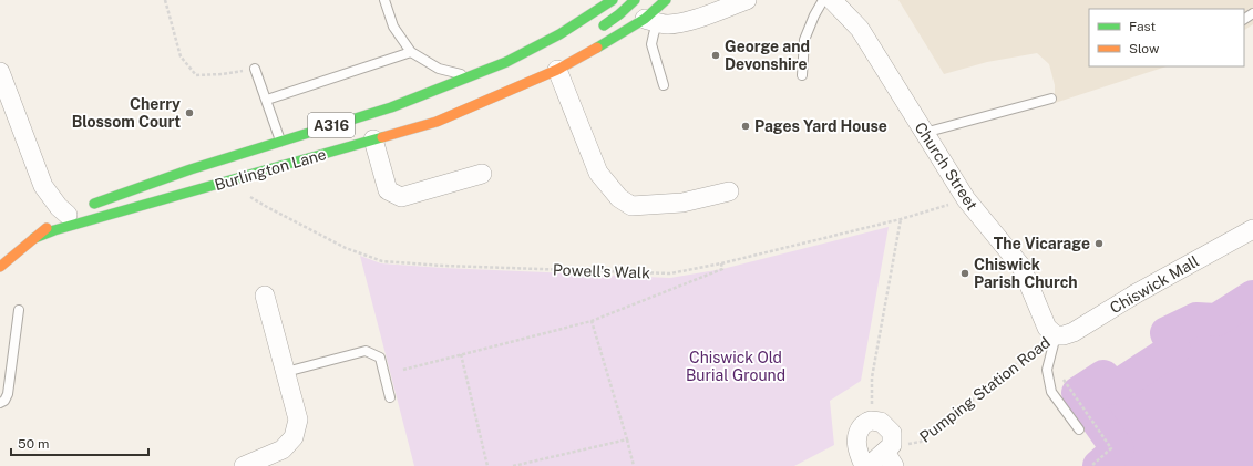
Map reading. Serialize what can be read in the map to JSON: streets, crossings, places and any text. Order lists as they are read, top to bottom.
{
  "streets": {
    "highway": ["A316", "Burlington Lane"],
    "street": ["Church Street", "Chiswick Mall"],
    "path": ["Powell's Walk", "Pumping Station Road"]
  },
  "crossings": [
    ["A316", "Burlington Lane"],
    ["Church Street", "Powell's Walk"],
    ["Church Street", "Chiswick Mall"],
    ["Church Street", "Pumping Station Road"],
    ["Chiswick Mall", "Pumping Station Road"]
  ],
  "parks": ["Chiswick Old Burial Ground"],
  "places": [
    "George and Devonshire",
    "Cherry Blossom Court",
    "Pages Yard House",
    "The Vicarage",
    "Chiswick Parish Church"
  ],
  "legend": ["Fast", "Slow"],
  "scale_bar": "50 m"
}
